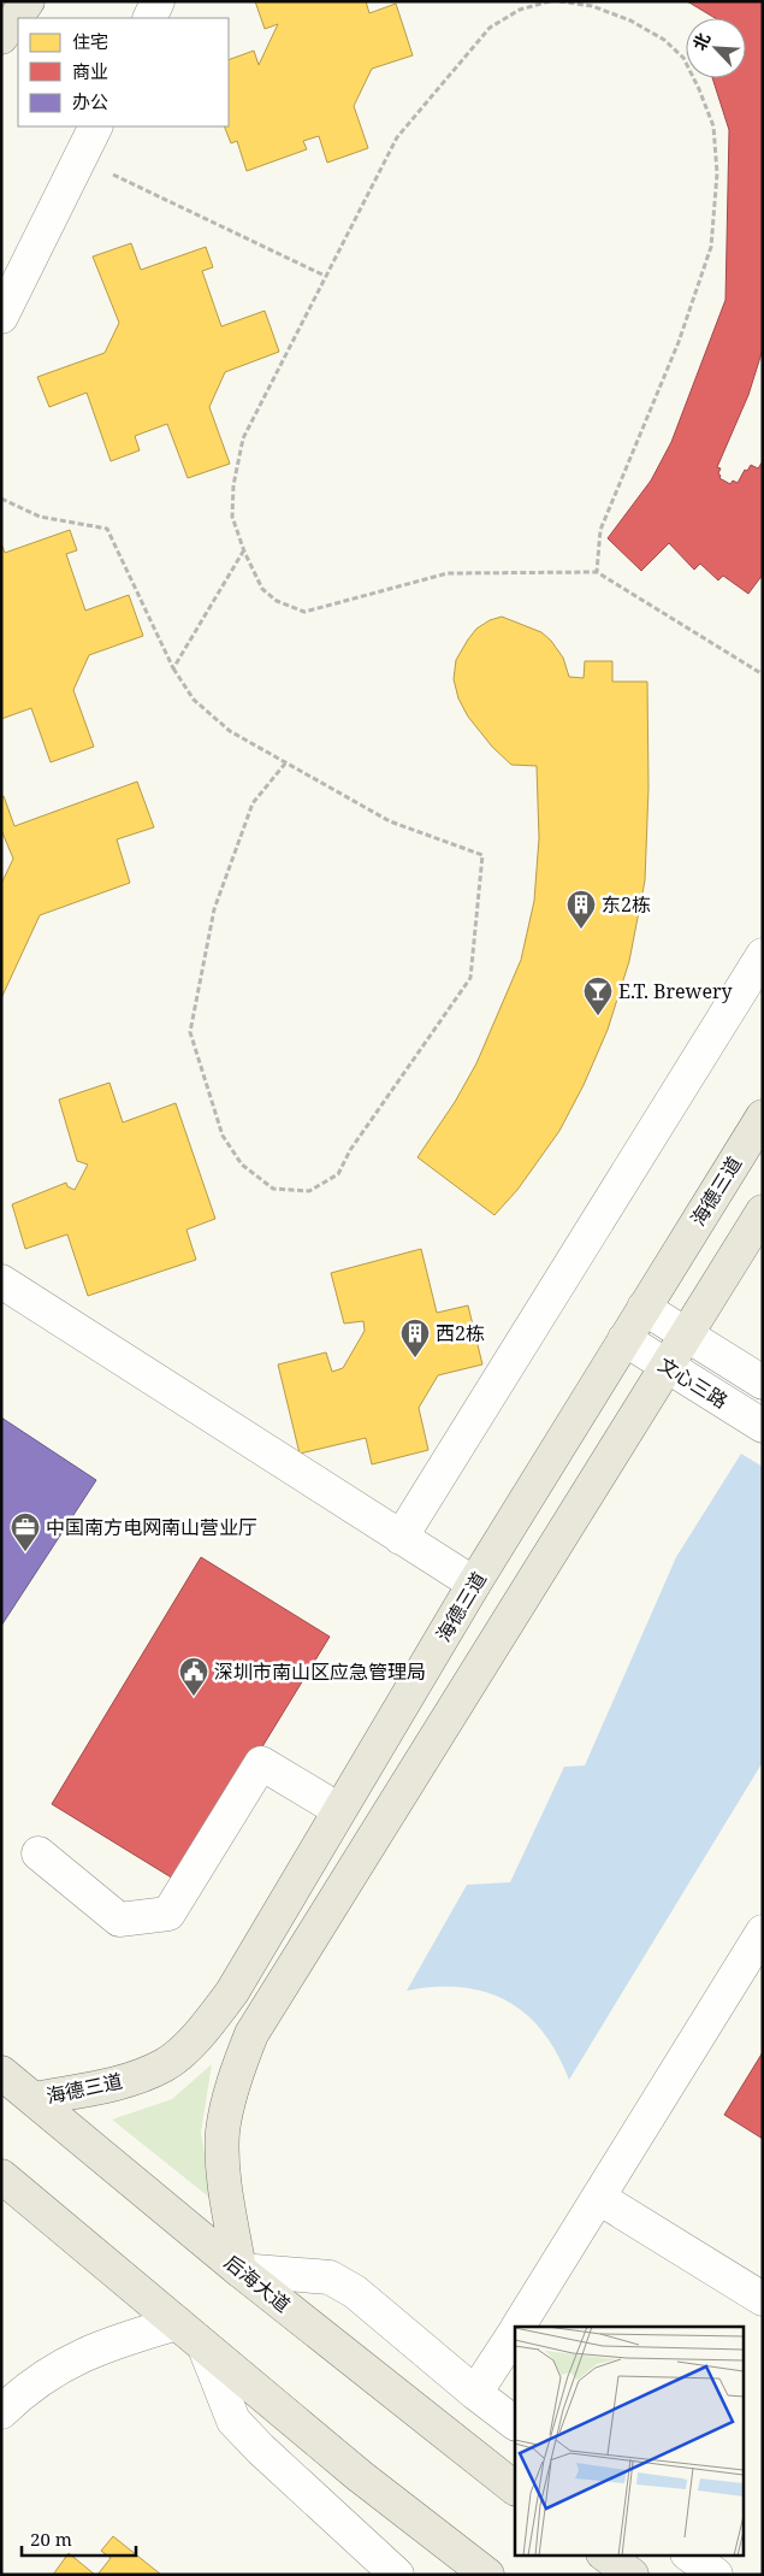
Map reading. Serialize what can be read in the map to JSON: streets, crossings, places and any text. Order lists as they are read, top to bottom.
{
  "streets": {
    "main road": ["海德三道", "后海大道"],
    "street": ["文心三路"]
  },
  "crossings": [
    ["海德三道", "文心三路"],
    ["海德三道", "后海大道"]
  ],
  "places": {
    "building": ["东2栋", "西2栋"],
    "bar": ["E.T. Brewery"],
    "office": ["中国南方电网南山营业厅"],
    "public building": ["深圳市南山区应急管理局"]
  },
  "legend": ["住宅", "商业", "办公"],
  "scale_bar": "20 m",
  "north": "top left"
}
